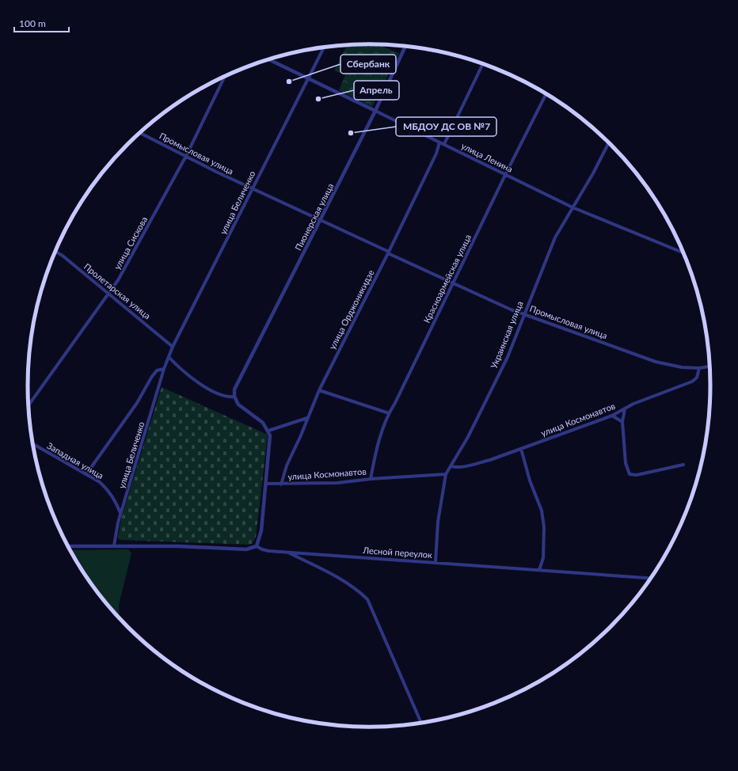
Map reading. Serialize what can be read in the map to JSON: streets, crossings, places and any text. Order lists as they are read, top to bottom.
{
  "streets": {
    "street": [
      "Промысловая улица",
      "улица Ленина",
      "улица Беличенко",
      "Пионерская улица",
      "улица Сискова",
      "Красноармейская улица",
      "Пролетарская улица",
      "улица Орджоникидзе",
      "Украинская улица",
      "улица Космонавтов",
      "Западная улица",
      "Лесной переулок"
    ]
  },
  "crossings": [
    ["Промысловая улица", "улица Беличенко"],
    ["Промысловая улица", "Пионерская улица"],
    ["Промысловая улица", "улица Сискова"],
    ["Промысловая улица", "Красноармейская улица"],
    ["Промысловая улица", "улица Орджоникидзе"],
    ["Промысловая улица", "Украинская улица"],
    ["Промысловая улица", "улица Космонавтов"],
    ["улица Ленина", "улица Беличенко"],
    ["улица Ленина", "Пионерская улица"],
    ["улица Ленина", "Красноармейская улица"],
    ["улица Ленина", "улица Орджоникидзе"],
    ["улица Ленина", "Украинская улица"],
    ["улица Беличенко", "Пролетарская улица"],
    ["улица Беличенко", "Западная улица"],
    ["улица Сискова", "Пролетарская улица"],
    ["Красноармейская улица", "улица Космонавтов"],
    ["улица Орджоникидзе", "улица Космонавтов"],
    ["Украинская улица", "улица Космонавтов"],
    ["Украинская улица", "Лесной переулок"]
  ],
  "places": ["Сбербанк", "Апрель", "МБДОУ ДС ОВ №7"],
  "scale_bar": "100 m"
}
